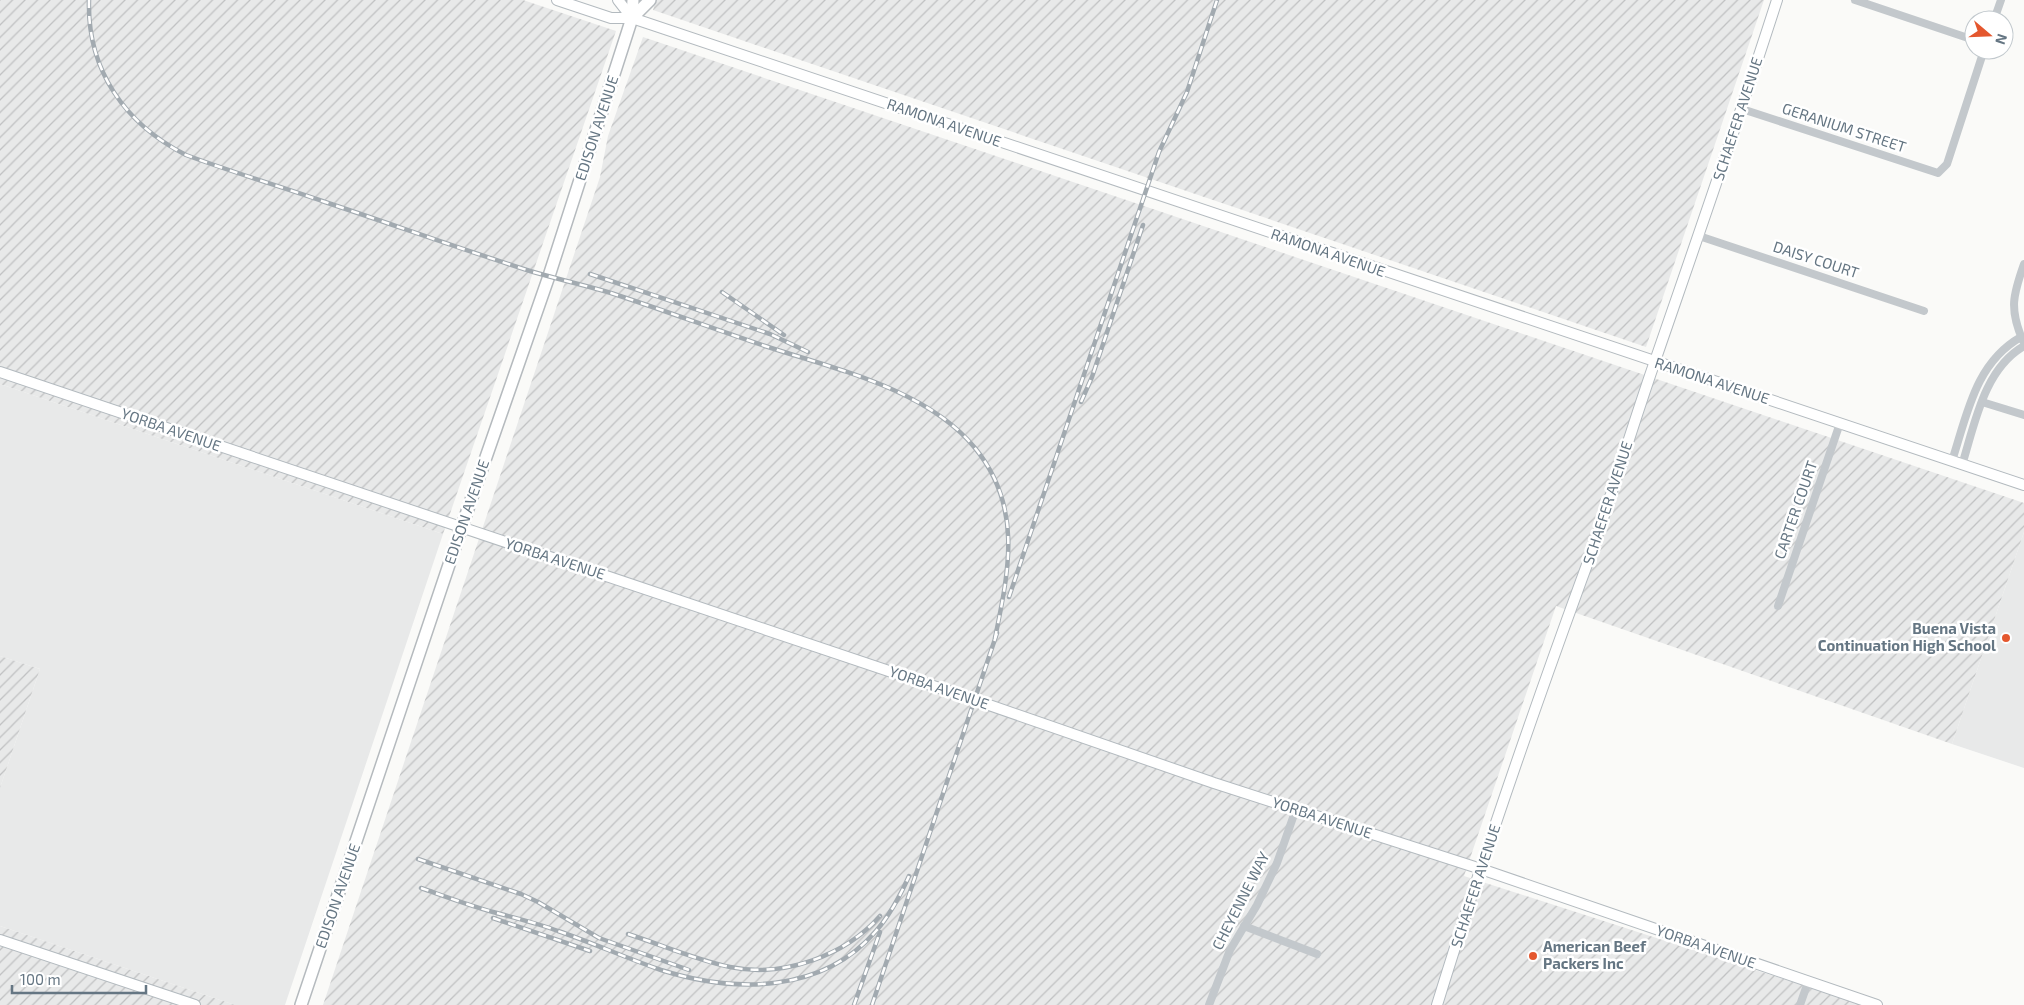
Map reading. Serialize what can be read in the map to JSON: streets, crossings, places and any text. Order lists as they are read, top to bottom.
{
  "streets": {
    "main road": ["EDISON AVENUE"],
    "street": [
      "SCHAEFER AVENUE",
      "RAMONA AVENUE",
      "GERANIUM STREET",
      "DAISY COURT",
      "YORBA AVENUE",
      "CARTER COURT",
      "CHEYENNE WAY"
    ]
  },
  "crossings": [
    ["SCHAEFER AVENUE", "RAMONA AVENUE"],
    ["SCHAEFER AVENUE", "GERANIUM STREET"],
    ["SCHAEFER AVENUE", "DAISY COURT"],
    ["SCHAEFER AVENUE", "YORBA AVENUE"],
    ["RAMONA AVENUE", "EDISON AVENUE"],
    ["RAMONA AVENUE", "CARTER COURT"],
    ["EDISON AVENUE", "YORBA AVENUE"],
    ["YORBA AVENUE", "CHEYENNE WAY"]
  ],
  "places": ["Buena Vista Continuation High School", "American Beef Packers Inc"],
  "scale_bar": "100 m",
  "north": "right"
}
